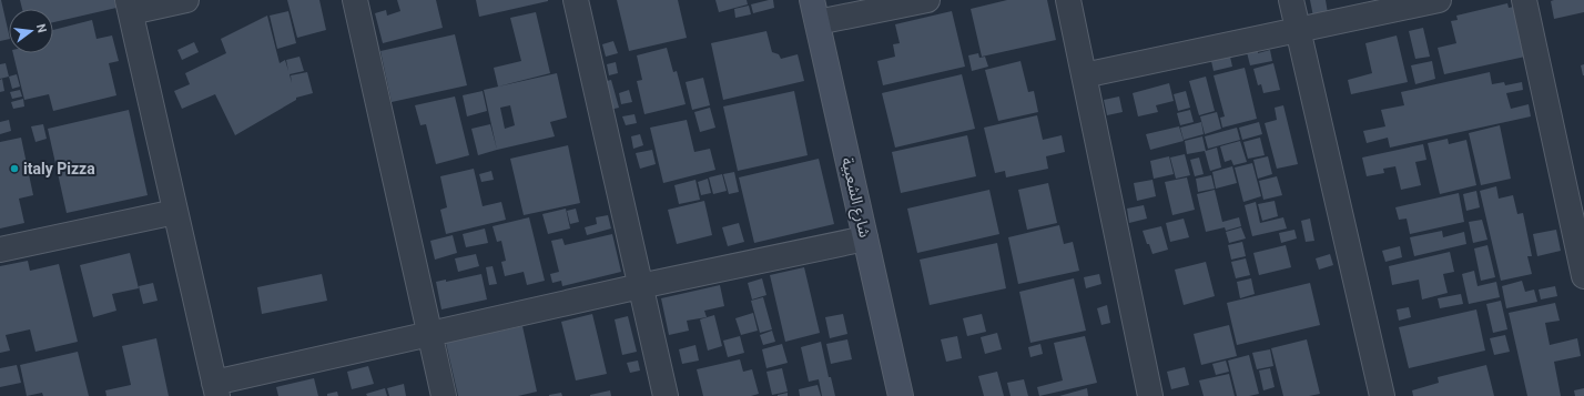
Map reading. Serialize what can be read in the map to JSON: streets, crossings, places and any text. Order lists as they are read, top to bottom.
{
  "streets": {
    "street": ["شارع الشعبية"]
  },
  "places": ["italy Pizza"],
  "north": "right"
}
